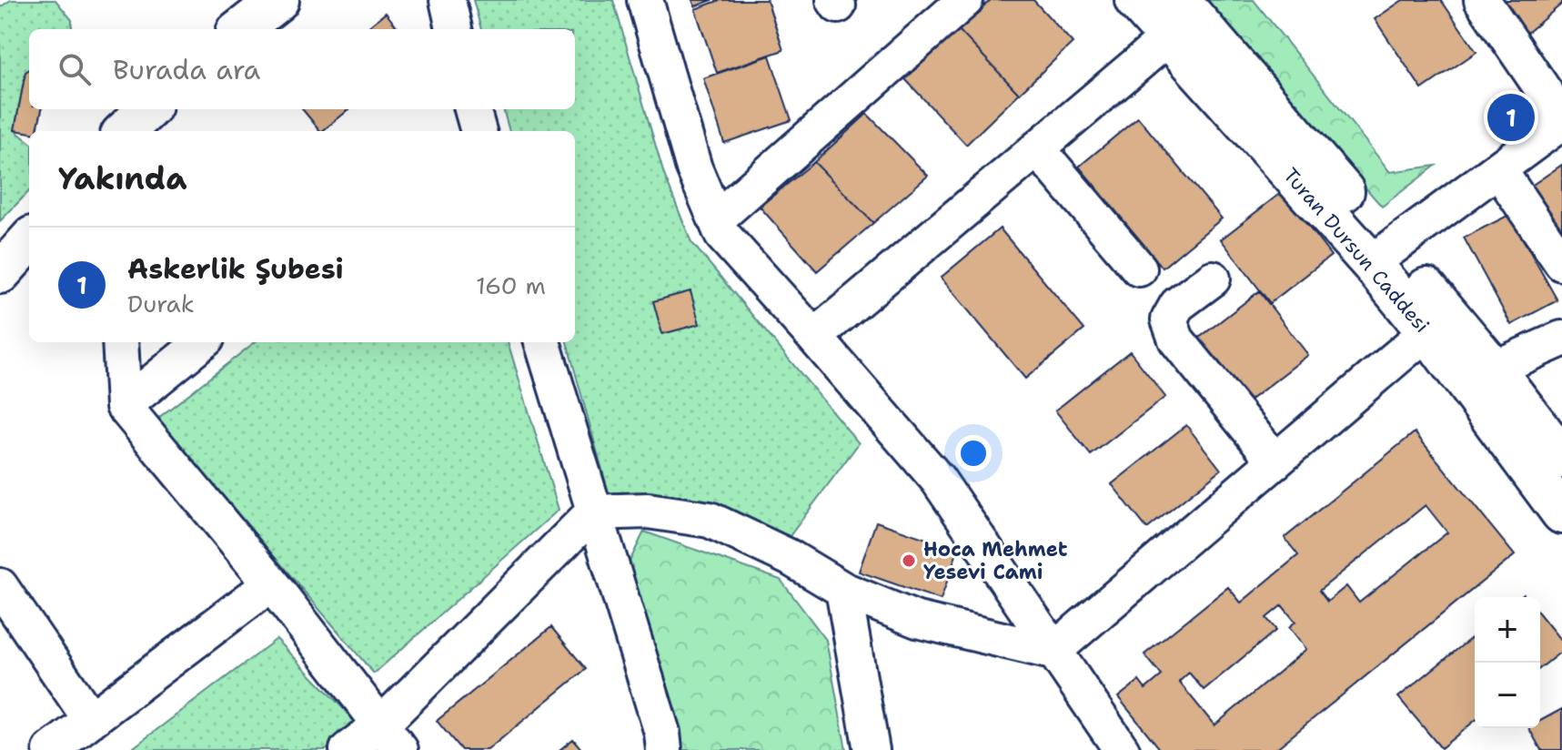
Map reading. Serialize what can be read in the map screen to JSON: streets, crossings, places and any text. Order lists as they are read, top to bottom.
{
  "streets": {
    "main road": ["Turan Dursun Caddesi"]
  },
  "places": ["Hoca Mehmet Yesevi Cami"],
  "page": {
    "search": "Burada ara",
    "pins": "1",
    "heading": "Yakında",
    "list": [
      {
        "mark": "1",
        "name": "Askerlik Şubesi",
        "note": "Durak",
        "value": "160 m"
      }
    ],
    "map_buttons": ["+", "−"]
  }
}
